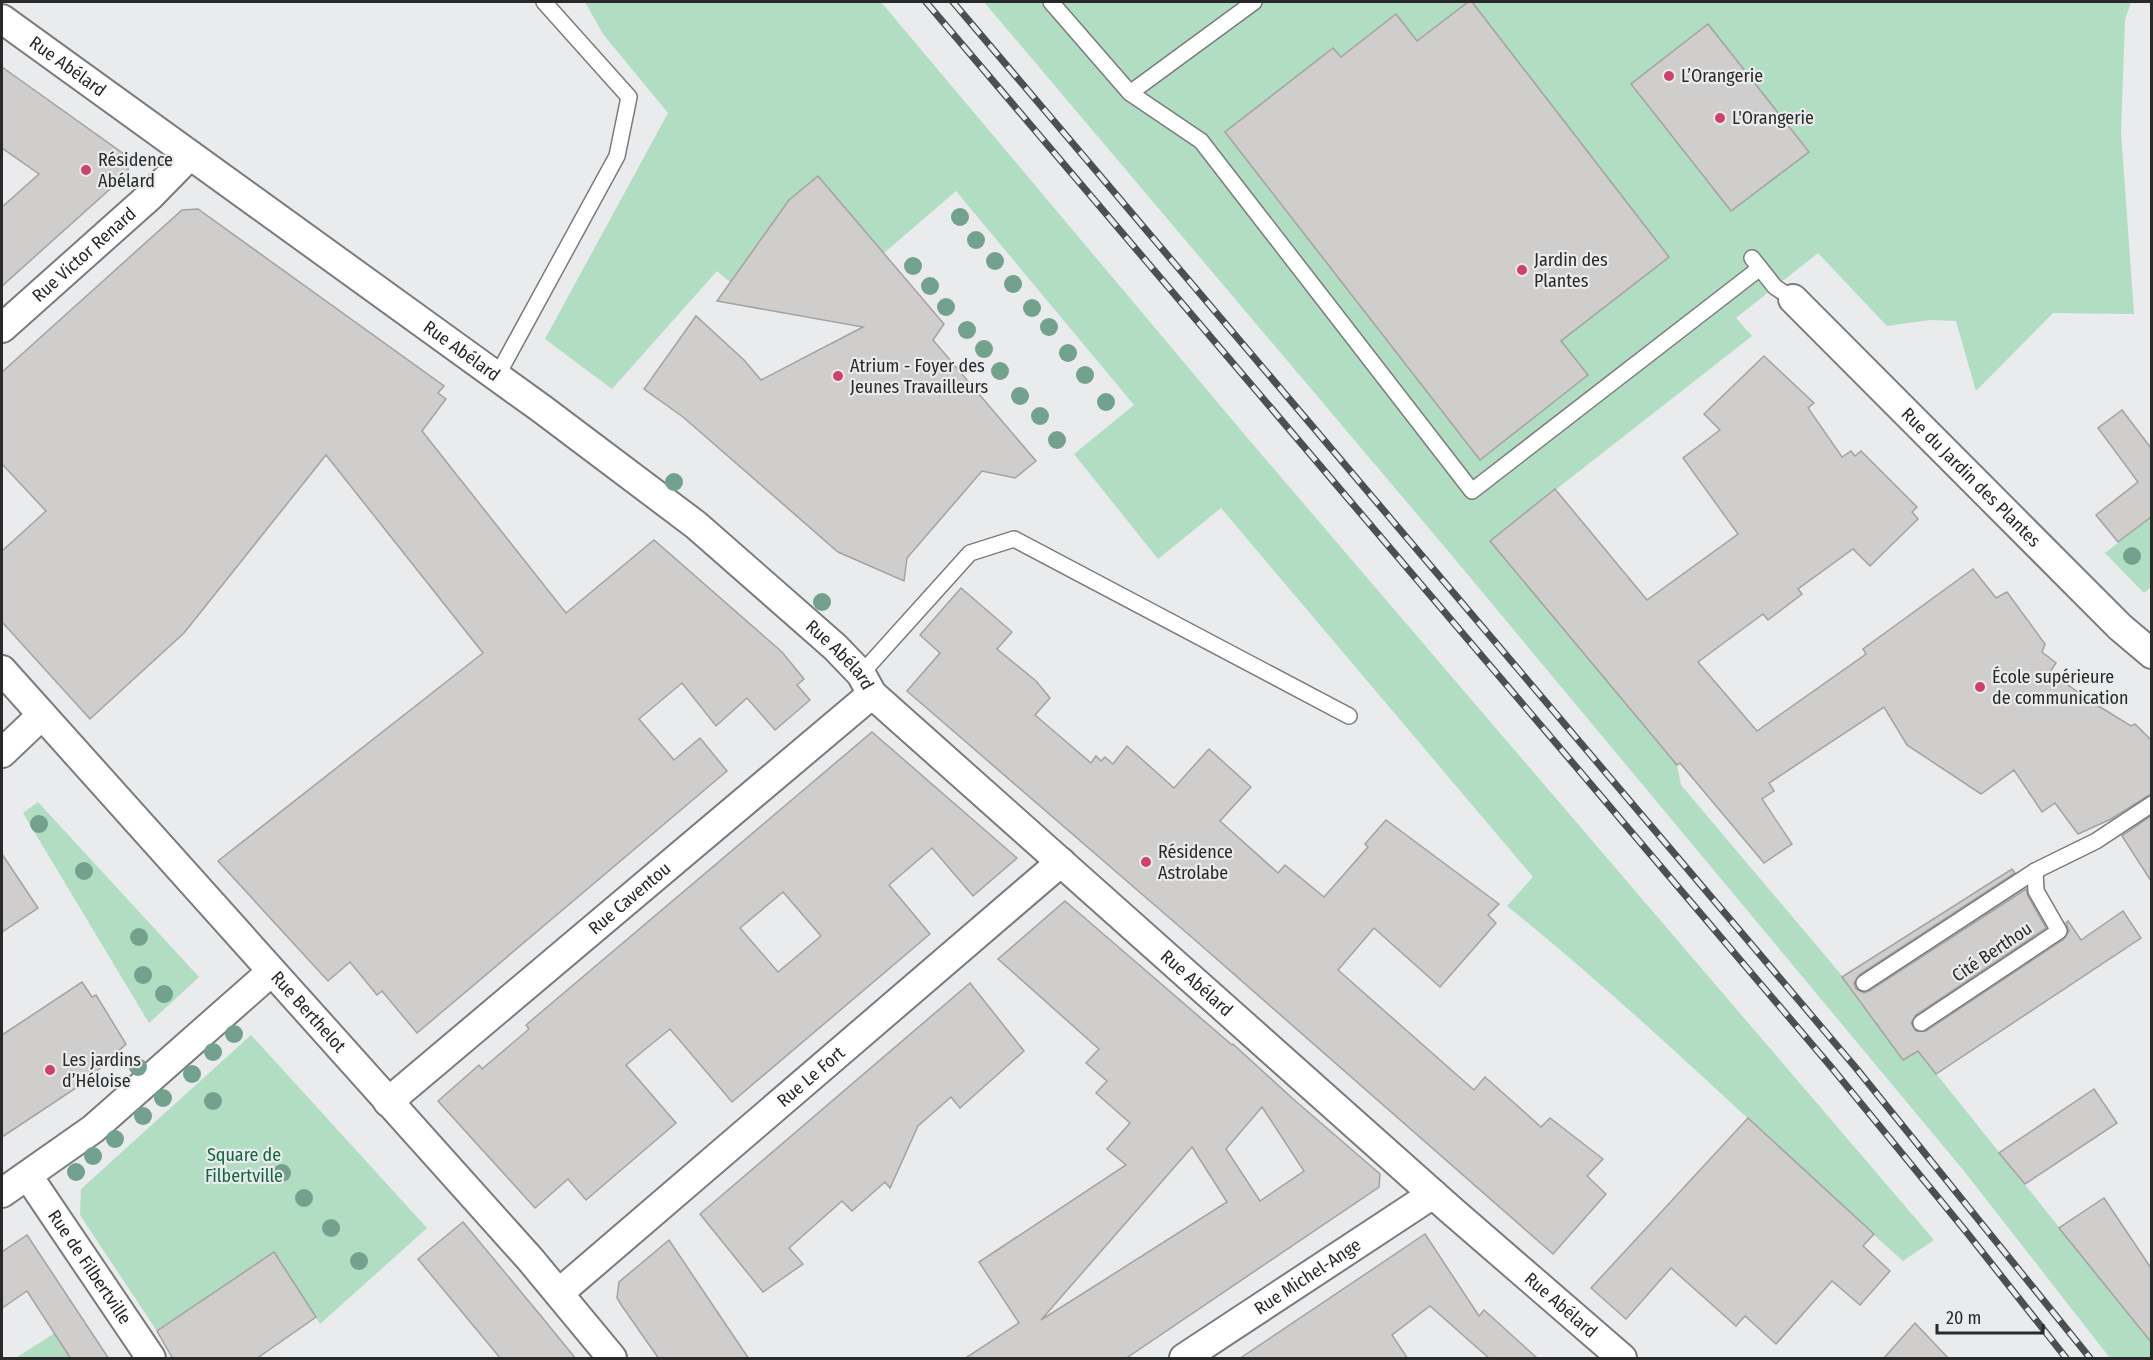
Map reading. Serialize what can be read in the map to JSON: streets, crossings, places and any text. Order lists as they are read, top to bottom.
{
  "streets": {
    "street": [
      "Rue Abélard",
      "Rue Victor Renard",
      "Rue du Jardin des Plantes",
      "Rue Caventou",
      "Rue Berthelot",
      "Rue Le Fort",
      "Rue de Filbertville",
      "Rue Michel-Ange"
    ],
    "lane": ["Cité Berthou"]
  },
  "crossings": [
    ["Rue Abélard", "Rue Victor Renard"],
    ["Rue Abélard", "Rue Caventou"],
    ["Rue Abélard", "Rue Le Fort"],
    ["Rue Abélard", "Rue Michel-Ange"],
    ["Rue Caventou", "Rue Berthelot"],
    ["Rue Berthelot", "Rue Le Fort"]
  ],
  "parks": ["Square de Filbertville"],
  "places": [
    "L’Orangerie",
    "L'Orangerie",
    "Résidence Abélard",
    "Jardin des Plantes",
    "Atrium - Foyer des Jeunes Travailleurs",
    "École supérieure de communication",
    "Résidence Astrolabe",
    "Les jardins d’Héloise"
  ],
  "scale_bar": "20 m"
}
